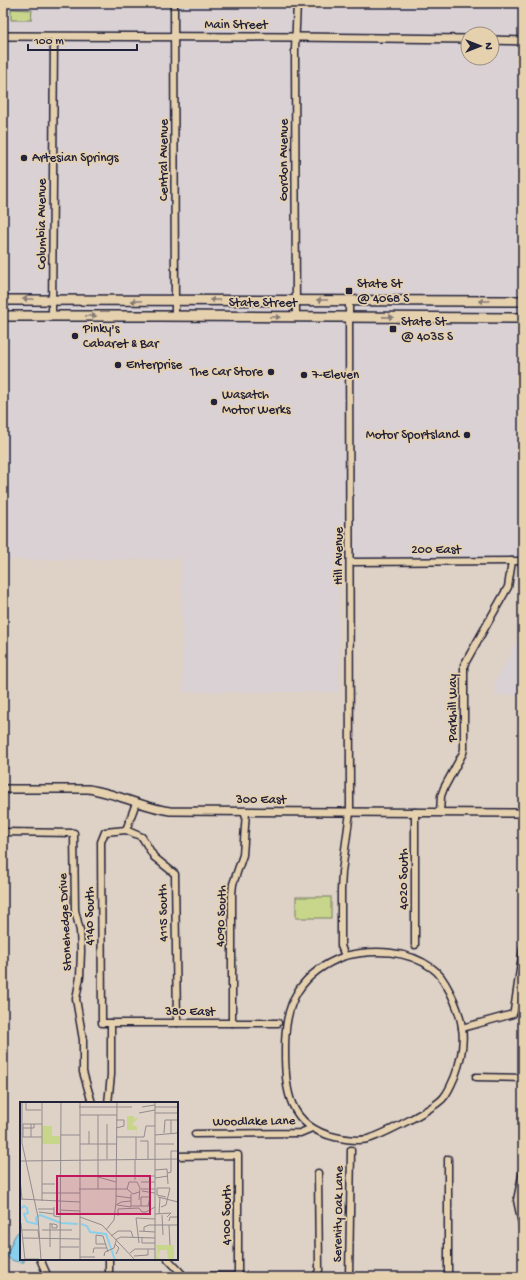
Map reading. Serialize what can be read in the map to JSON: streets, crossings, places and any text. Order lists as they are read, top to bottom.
{
  "streets": {
    "main road": ["State Street"],
    "street": [
      "Main Street",
      "Central Avenue",
      "Gordon Avenue",
      "Columbia Avenue",
      "200 East",
      "Hill Avenue",
      "Parkhill Way",
      "300 East",
      "4020 South",
      "4115 South",
      "4140 South",
      "4090 South",
      "Stonehedge Drive",
      "380 East",
      "Woodlake Lane",
      "Serenity Oak Lane",
      "4100 South"
    ]
  },
  "crossings": [
    ["Main Street", "Central Avenue"],
    ["Main Street", "Gordon Avenue"],
    ["Main Street", "Columbia Avenue"],
    ["Central Avenue", "State Street"],
    ["Gordon Avenue", "State Street"],
    ["Columbia Avenue", "State Street"],
    ["State Street", "Hill Avenue"],
    ["200 East", "Hill Avenue"],
    ["200 East", "Parkhill Way"],
    ["Hill Avenue", "300 East"],
    ["Parkhill Way", "300 East"],
    ["300 East", "4020 South"],
    ["300 East", "4090 South"],
    ["4115 South", "4140 South"],
    ["4115 South", "380 East"],
    ["4140 South", "380 East"],
    ["4090 South", "380 East"]
  ],
  "places": {
    "other": [
      "Artesian Springs",
      "Pinky's Cabaret & Bar",
      "Enterprise",
      "The Car Store",
      "7-Eleven",
      "Wasatch Motor Werks",
      "Motor Sportsland"
    ],
    "transit": ["State St @ 4068 S", "State St @ 4035 S"]
  },
  "scale_bar": "100 m",
  "north": "right"
}
